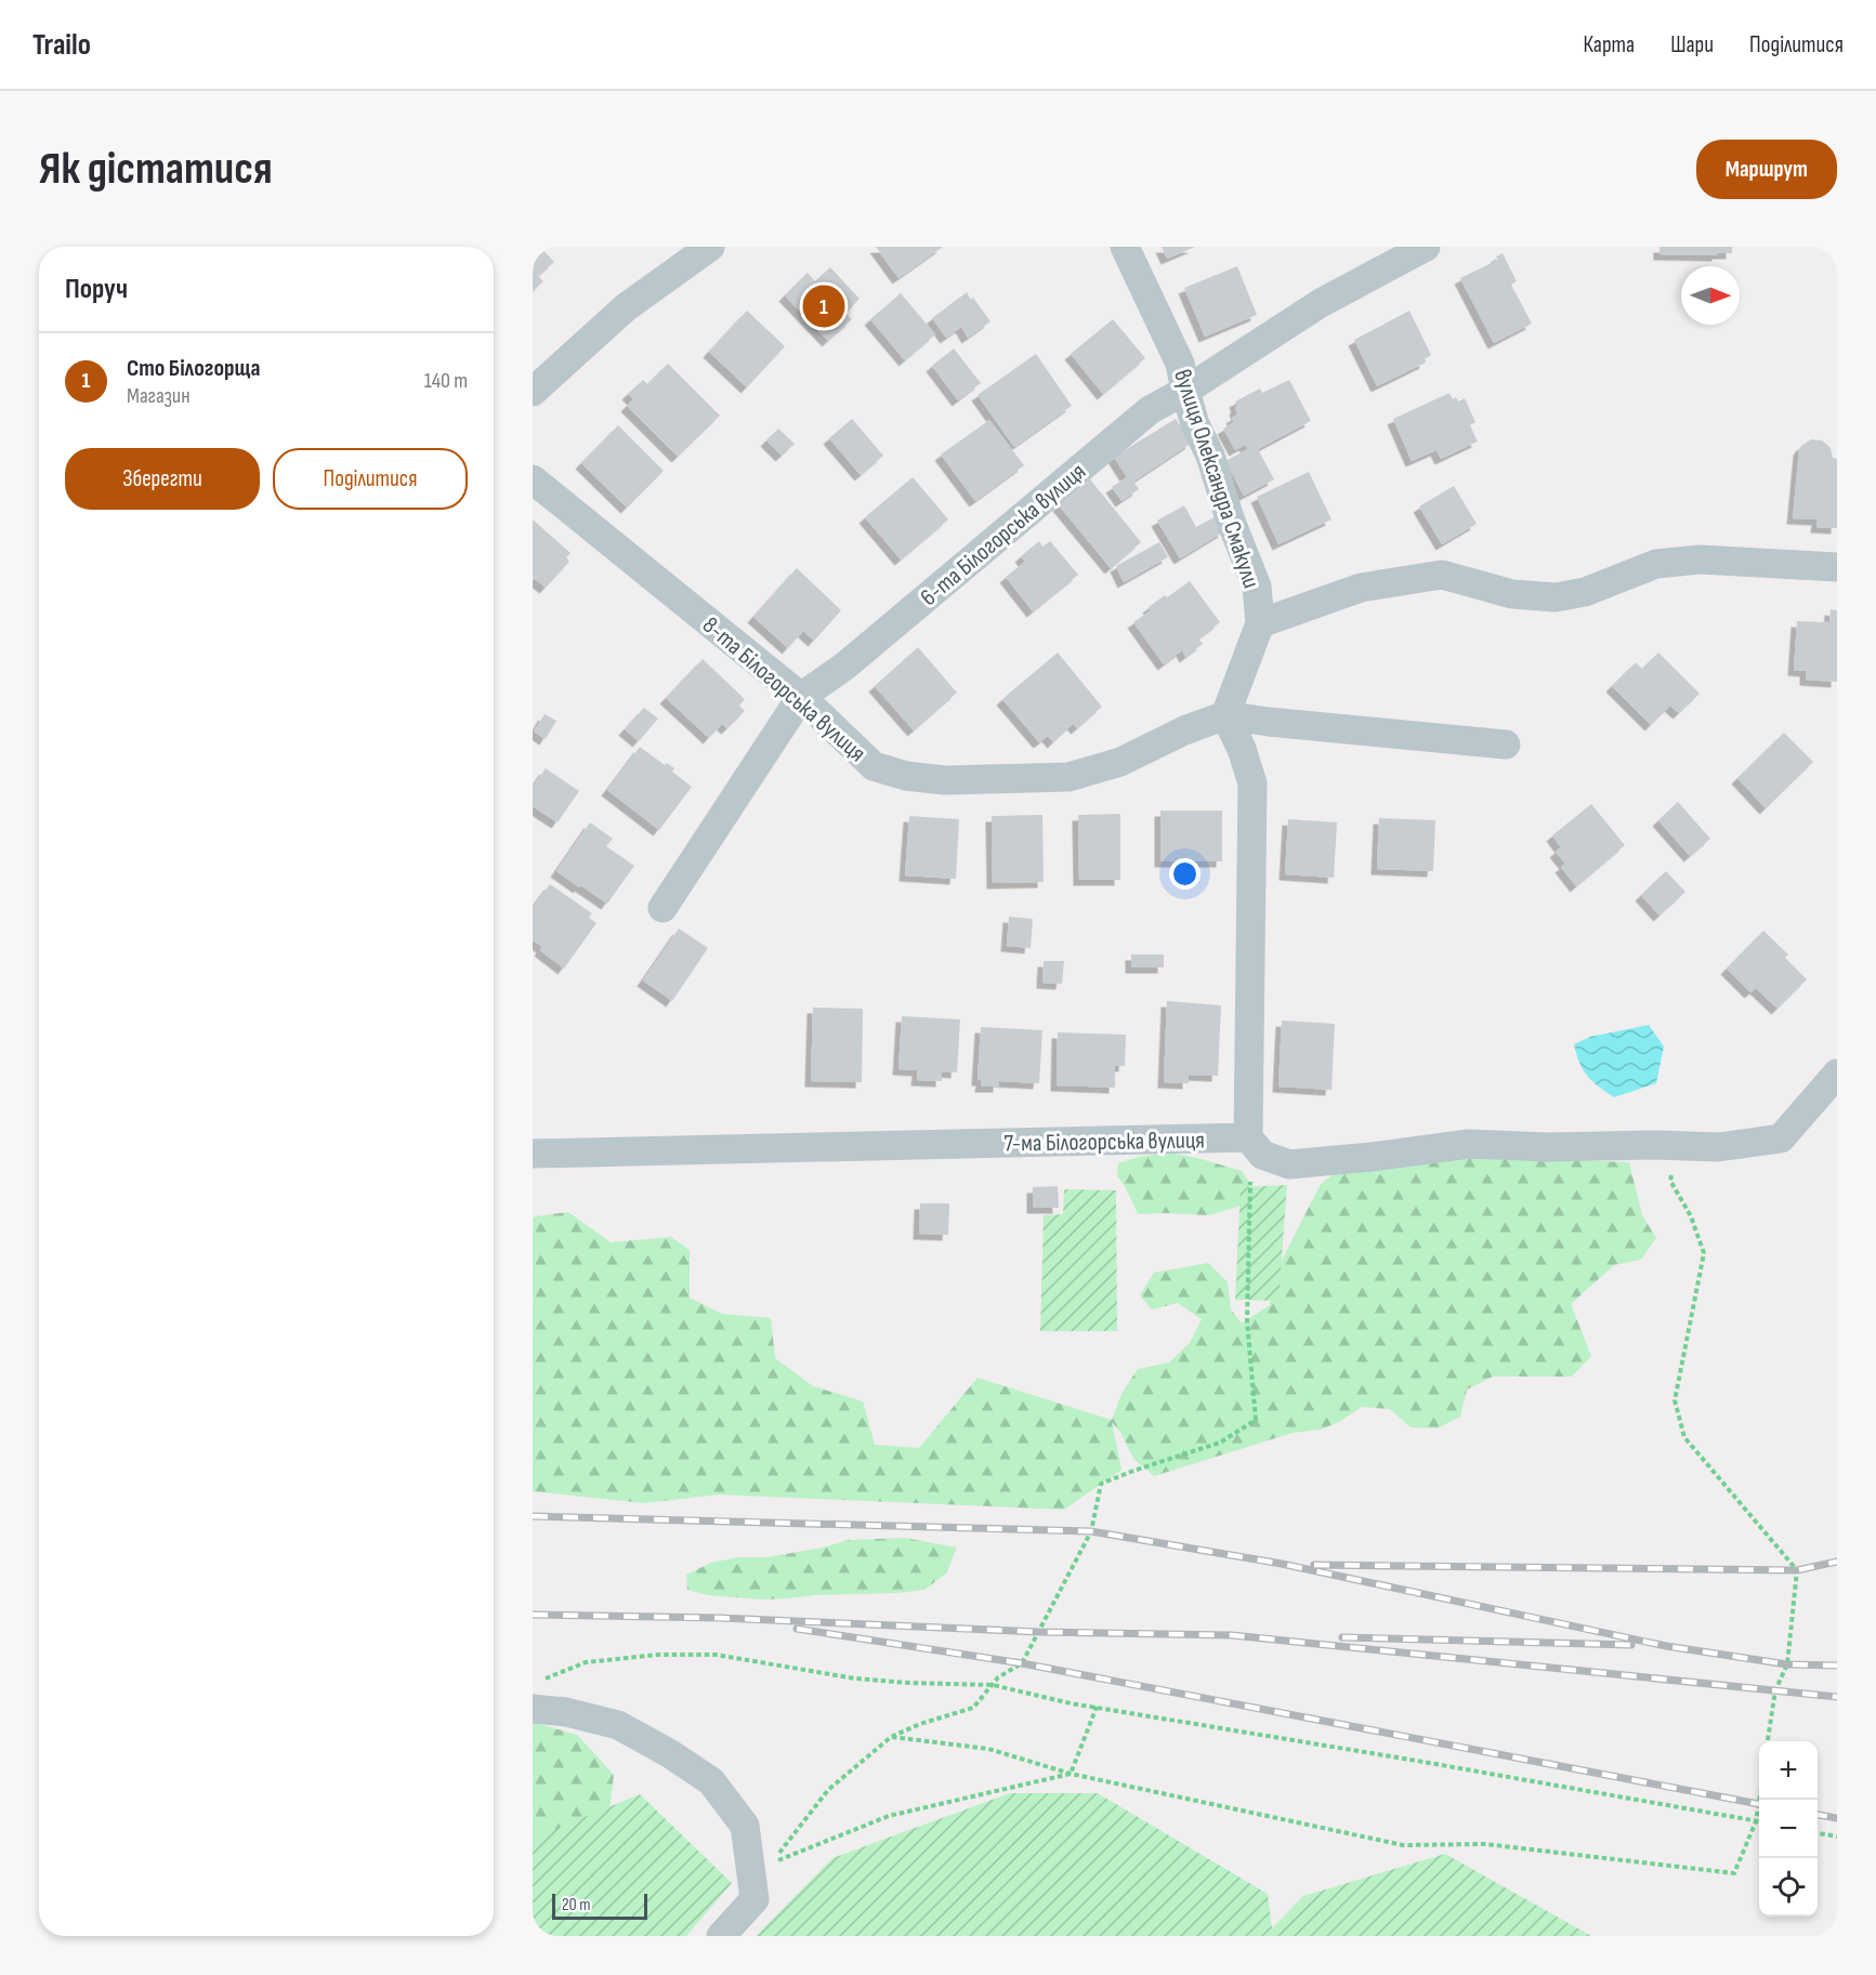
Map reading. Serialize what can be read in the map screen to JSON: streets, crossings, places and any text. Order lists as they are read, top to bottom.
{
  "streets": {
    "street": [
      "вулиця Олександра Смакули",
      "6-та Білогорська вулиця",
      "8-та Білогорська вулиця",
      "7-ма Білогорська вулиця"
    ]
  },
  "crossings": [
    ["вулиця Олександра Смакули", "6-та Білогорська вулиця"],
    ["вулиця Олександра Смакули", "8-та Білогорська вулиця"],
    ["6-та Білогорська вулиця", "8-та Білогорська вулиця"]
  ],
  "scale_bar": "20 m",
  "north": "right",
  "page": {
    "header": "Trailo",
    "nav": ["Карта", "Шари", "Поділитися"],
    "buttons": [
      "Маршрут",
      ["Зберегти", "Поділитися"]
    ],
    "title": "Як дістатися",
    "heading": "Поруч",
    "pins": "1",
    "list": [
      {
        "mark": "1",
        "name": "Сто Білогорща",
        "note": "Магазин",
        "value": "140 m"
      }
    ],
    "map_buttons": ["+", "−"],
    "scale": "20 m"
  }
}
